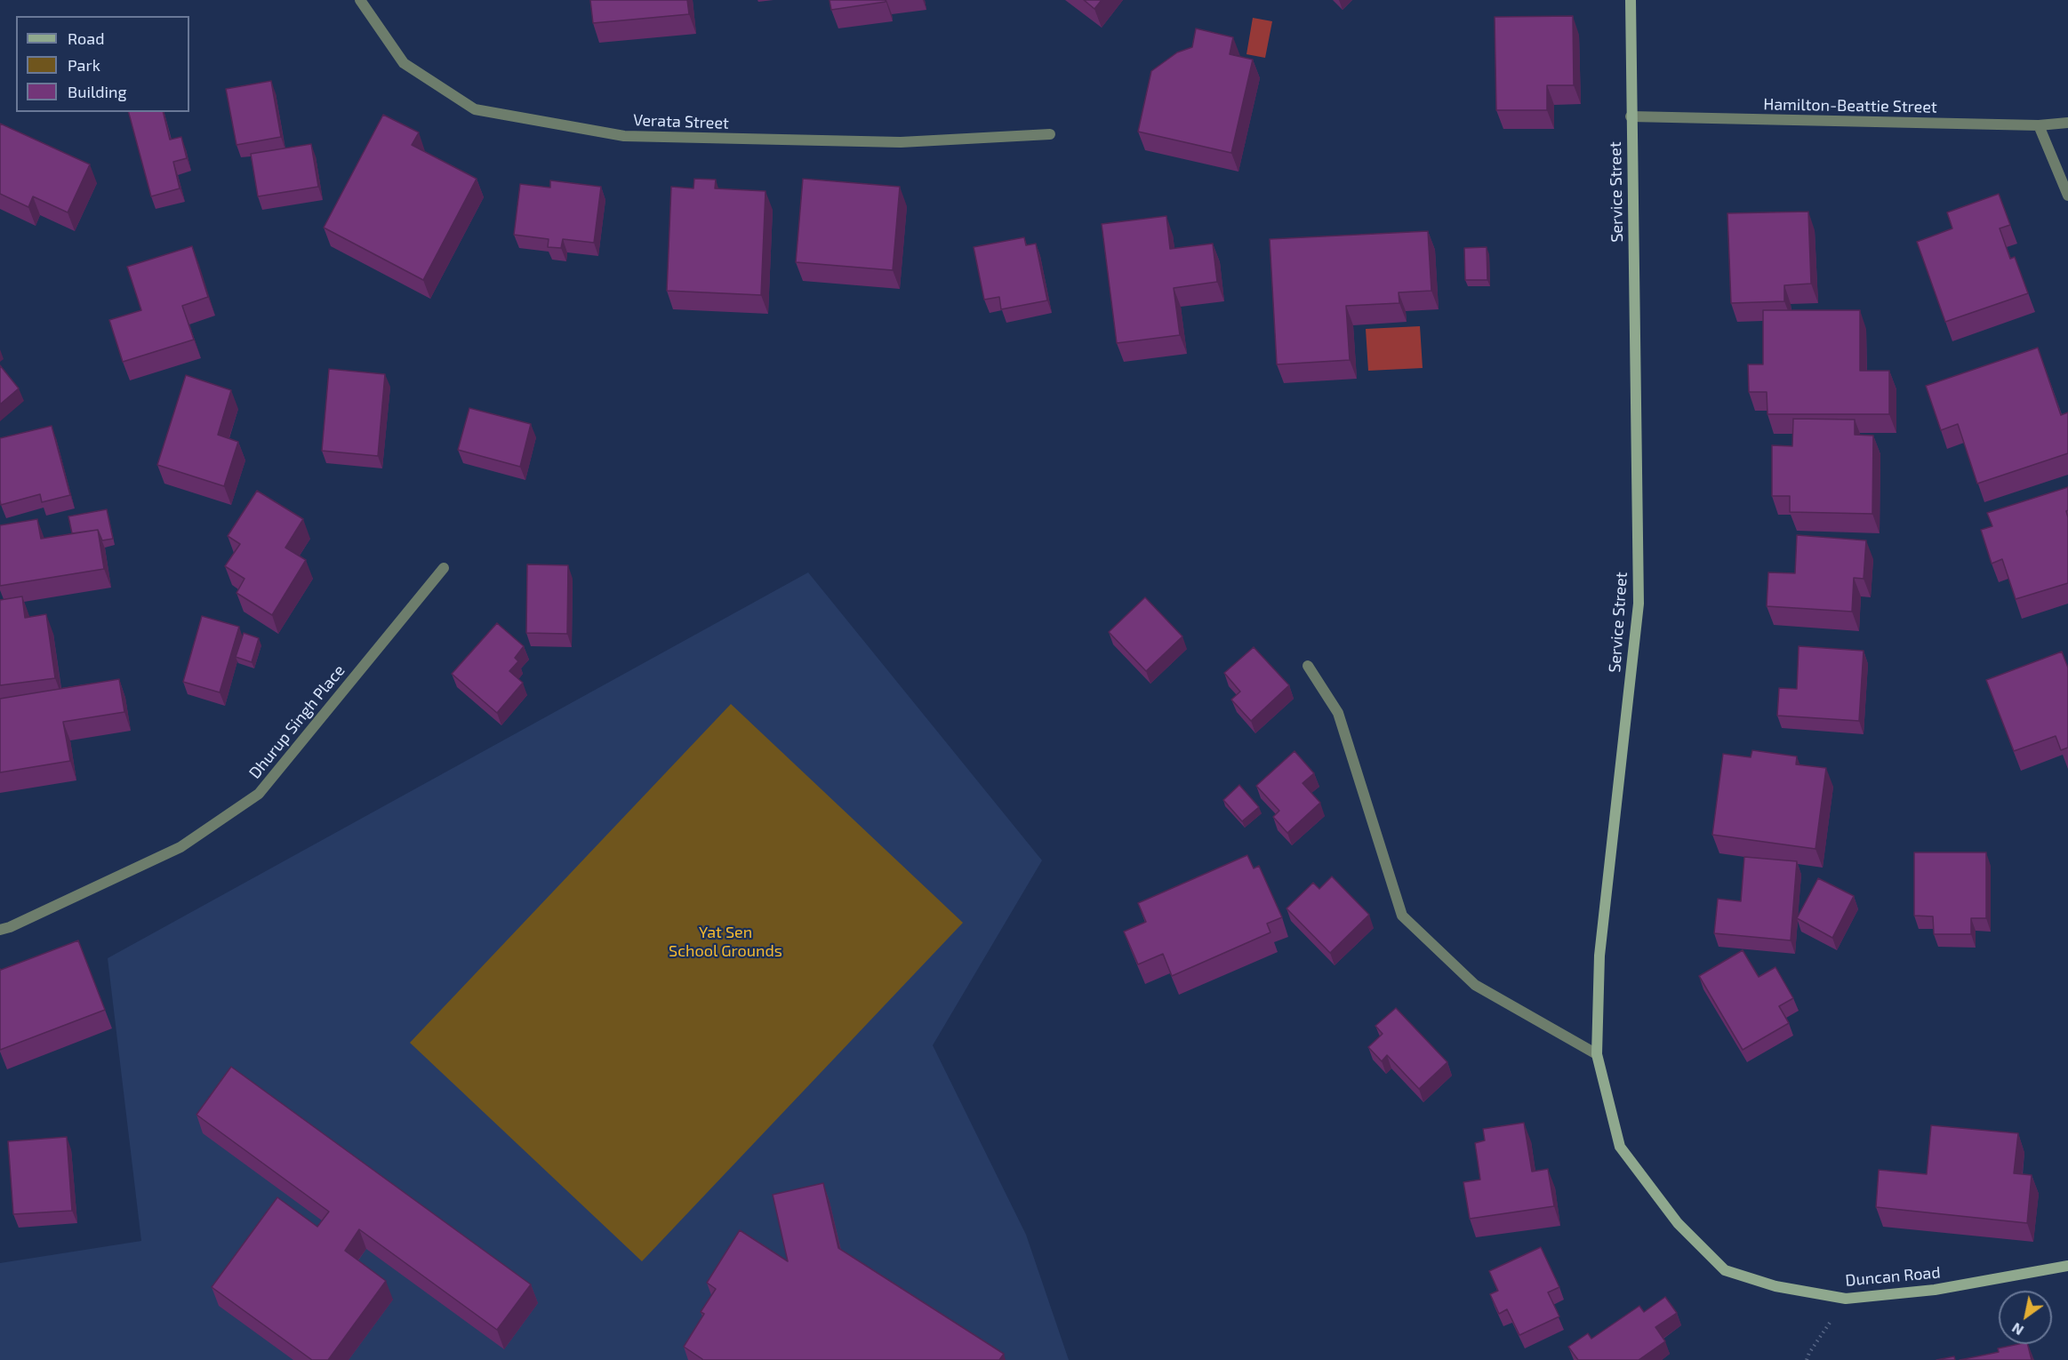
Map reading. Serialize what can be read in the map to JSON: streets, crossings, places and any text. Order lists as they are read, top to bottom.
{
  "streets": {
    "main road": ["Service Street", "Duncan Road"],
    "street": ["Hamilton-Beattie Street", "Verata Street", "Dhurup Singh Place"]
  },
  "crossings": [
    ["Hamilton-Beattie Street", "Service Street"],
    ["Service Street", "Duncan Road"]
  ],
  "parks": ["Yat Sen School Grounds"],
  "legend": ["Road", "Park", "Building"],
  "north": "bottom left"
}
